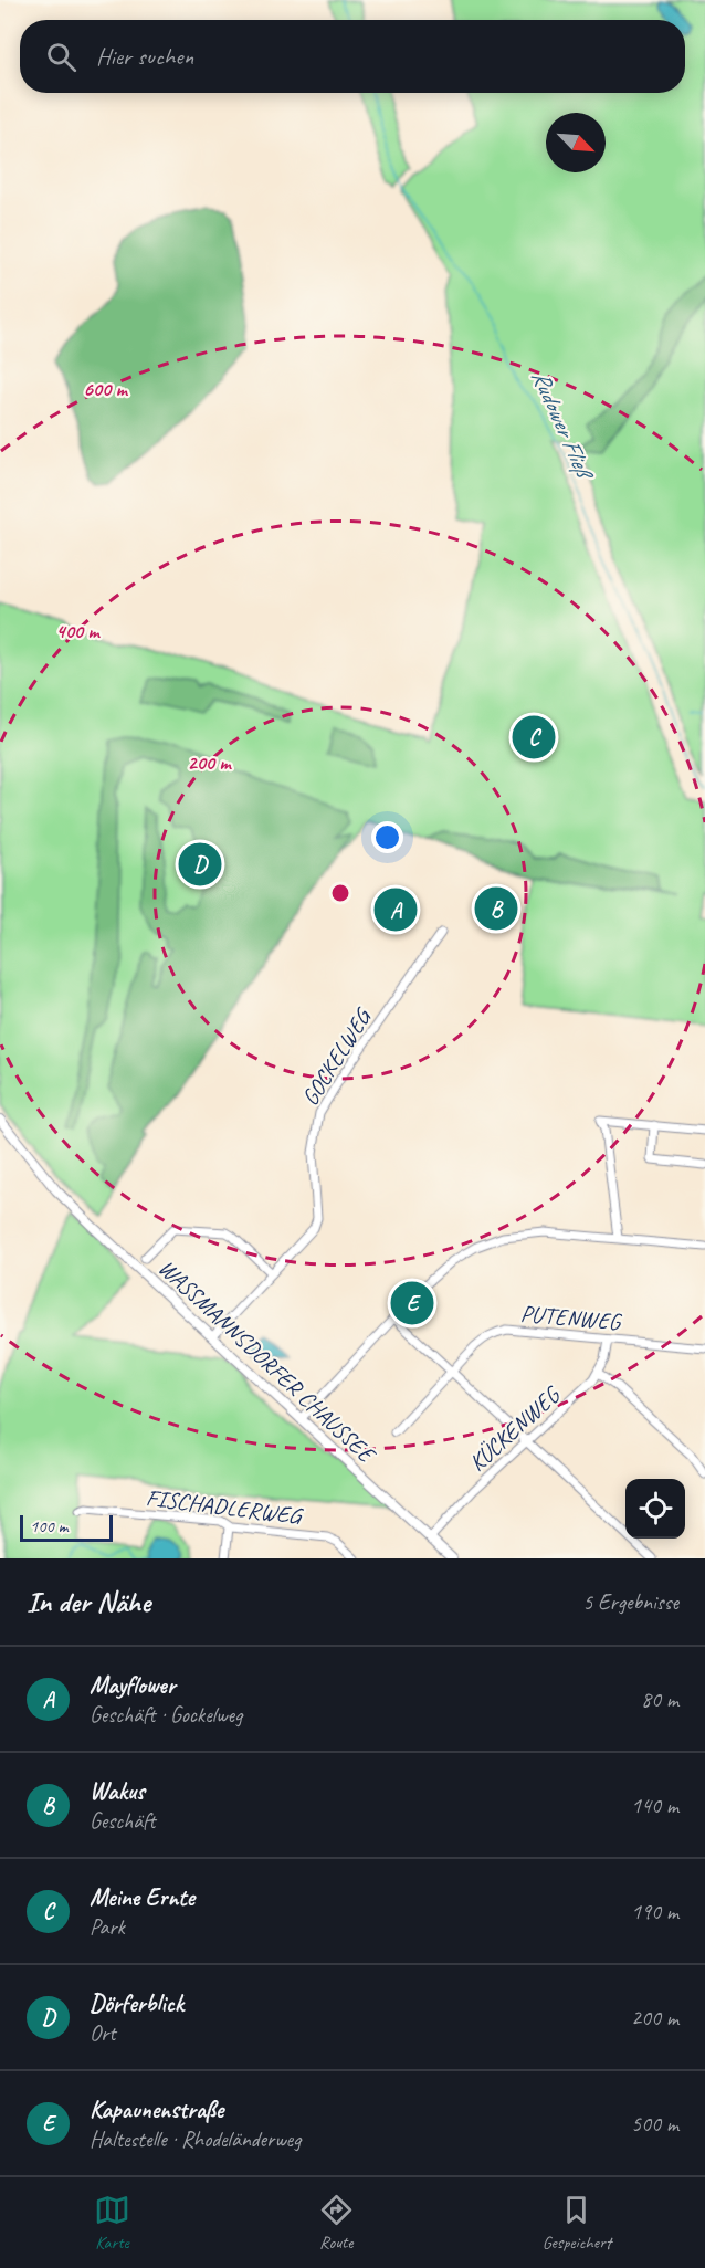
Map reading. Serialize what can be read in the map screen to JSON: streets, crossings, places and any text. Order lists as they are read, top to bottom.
{
  "streets": {
    "street": [
      "GOCKELWEG",
      "PUTENWEG",
      "WASSMANNSDORFER CHAUSSEE",
      "KÜCKENWEG",
      "FISCHADLERWEG"
    ]
  },
  "crossings": [
    ["GOCKELWEG", "WASSMANNSDORFER CHAUSSEE"],
    ["PUTENWEG", "KÜCKENWEG"],
    ["WASSMANNSDORFER CHAUSSEE", "KÜCKENWEG"]
  ],
  "water": ["Rudower Fließ"],
  "scale_bar": "100 m",
  "north": "bottom right",
  "page": {
    "search": "Hier suchen",
    "pins": [
      "C",
      "D",
      "B",
      "A",
      "E"
    ],
    "scale": "100 m",
    "heading": ["In der Nähe", "5 Ergebnisse"],
    "list": [
      {
        "mark": "A",
        "name": "Mayflower",
        "note": "Geschäft · Gockelweg",
        "value": "80 m"
      },
      {
        "mark": "B",
        "name": "Wakus",
        "note": "Geschäft",
        "value": "140 m"
      },
      {
        "mark": "C",
        "name": "Meine Ernte",
        "note": "Park",
        "value": "190 m"
      },
      {
        "mark": "D",
        "name": "Dörferblick",
        "note": "Ort",
        "value": "200 m"
      },
      {
        "mark": "E",
        "name": "Kapaunenstraße",
        "note": "Haltestelle · Rhodeländerweg",
        "value": "500 m"
      }
    ],
    "nav": ["Karte", "Route", "Gespeichert"]
  },
  "rings": ["600 m", "400 m", "200 m"]
}
